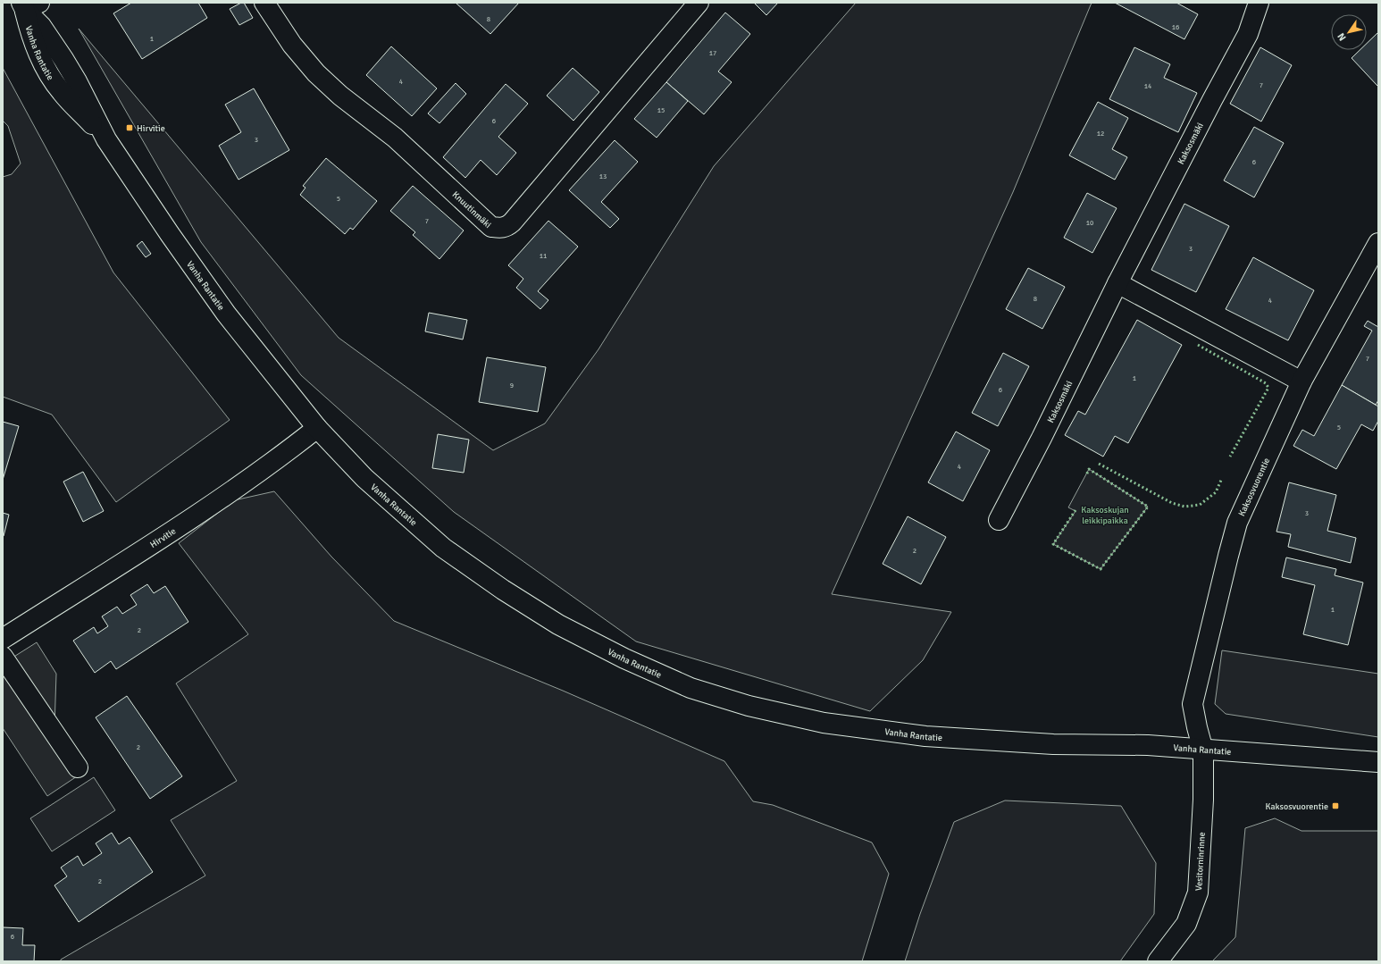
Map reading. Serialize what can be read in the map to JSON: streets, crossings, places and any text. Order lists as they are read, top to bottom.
{
  "streets": {
    "street": [
      "Vanha Rantatie",
      "Kaksosmäki",
      "Knuutinmäki",
      "Kaksosvuorentie",
      "Hirvitie",
      "Vesitorninrinne"
    ]
  },
  "crossings": [
    ["Vanha Rantatie", "Kaksosvuorentie"],
    ["Vanha Rantatie", "Hirvitie"],
    ["Vanha Rantatie", "Vesitorninrinne"],
    ["Kaksosvuorentie", "Vesitorninrinne"]
  ],
  "parks": ["Kaksoskujan leikkipaikka"],
  "places": {
    "transit": ["Hirvitie", "Kaksosvuorentie"]
  },
  "house_numbers": [
    "8",
    "16",
    "1",
    "17",
    "4",
    "7",
    "14",
    "15",
    "6",
    "12",
    "3",
    "6",
    "13",
    "5",
    "7",
    "10",
    "3",
    "11",
    "8",
    "4",
    "7",
    "1",
    "9",
    "6",
    "5",
    "4",
    "3",
    "2",
    "1",
    "2",
    "2",
    "2",
    "6"
  ],
  "north": "bottom left"
}
